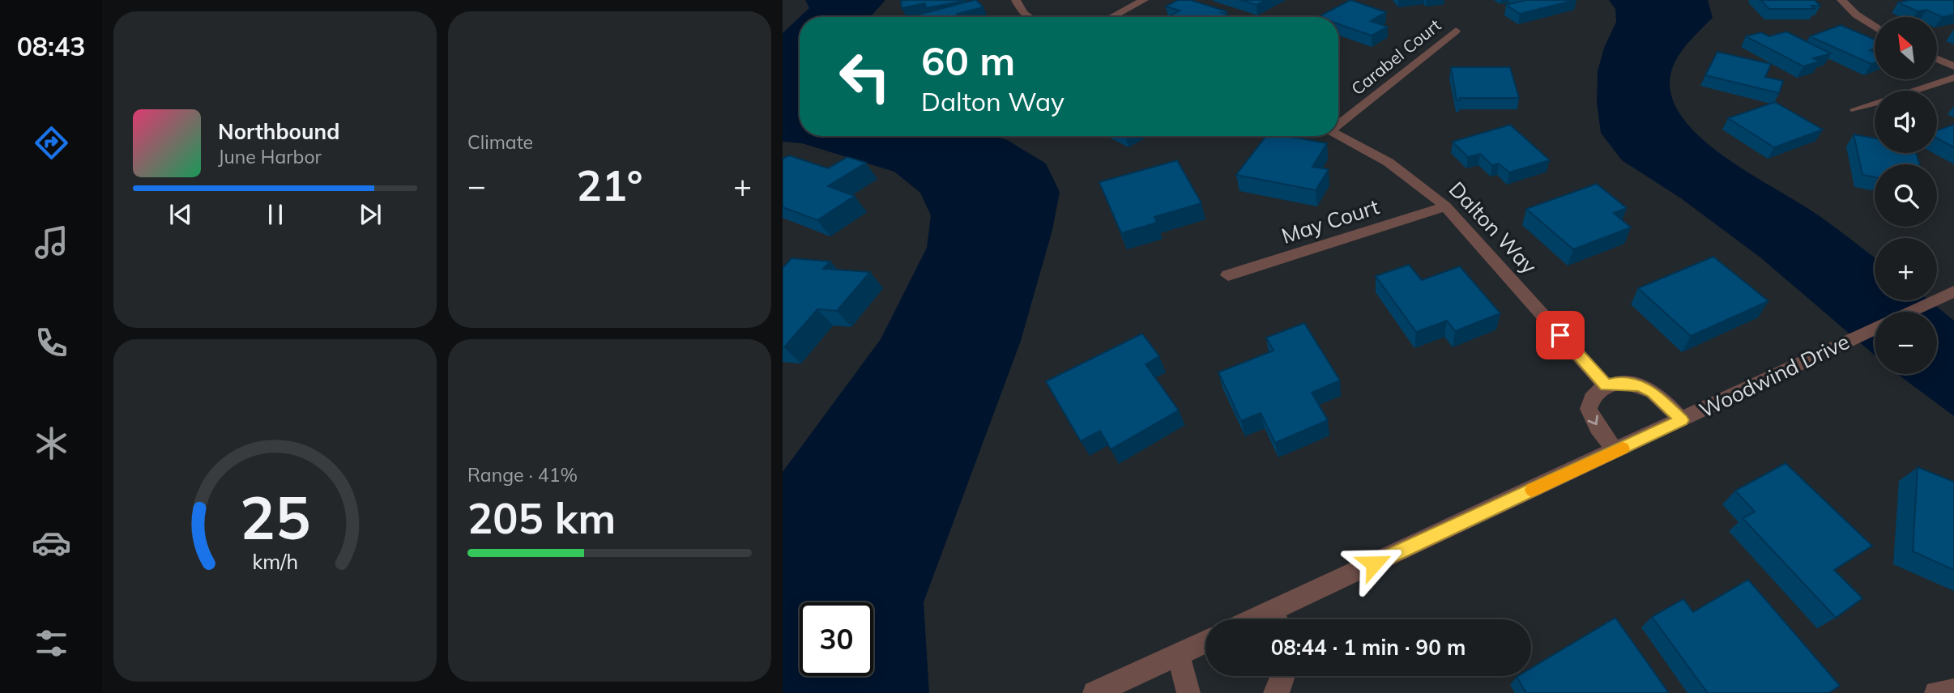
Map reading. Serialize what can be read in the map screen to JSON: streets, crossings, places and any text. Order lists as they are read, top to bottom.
{
  "streets": {
    "street": [
      "Carabel Court",
      "May Court",
      "Dalton Way",
      "Woodwind Drive"
    ]
  },
  "crossings": [
    ["May Court", "Dalton Way"]
  ],
  "north": "top left",
  "page": {
    "tabs": "08:43",
    "tile": [
      "Climate",
      ["Range · 41%", "205 km"]
    ],
    "map_buttons": ["+", "−"],
    "turn": ["60 m", "Dalton Way"],
    "song": ["Northbound", "June Harbor"],
    "heat": ["−", "21°", "+"],
    "limit": "30",
    "trip": "08:44 · 1 min · 90 m",
    "gauge": ["25", "km/h"]
  }
}
